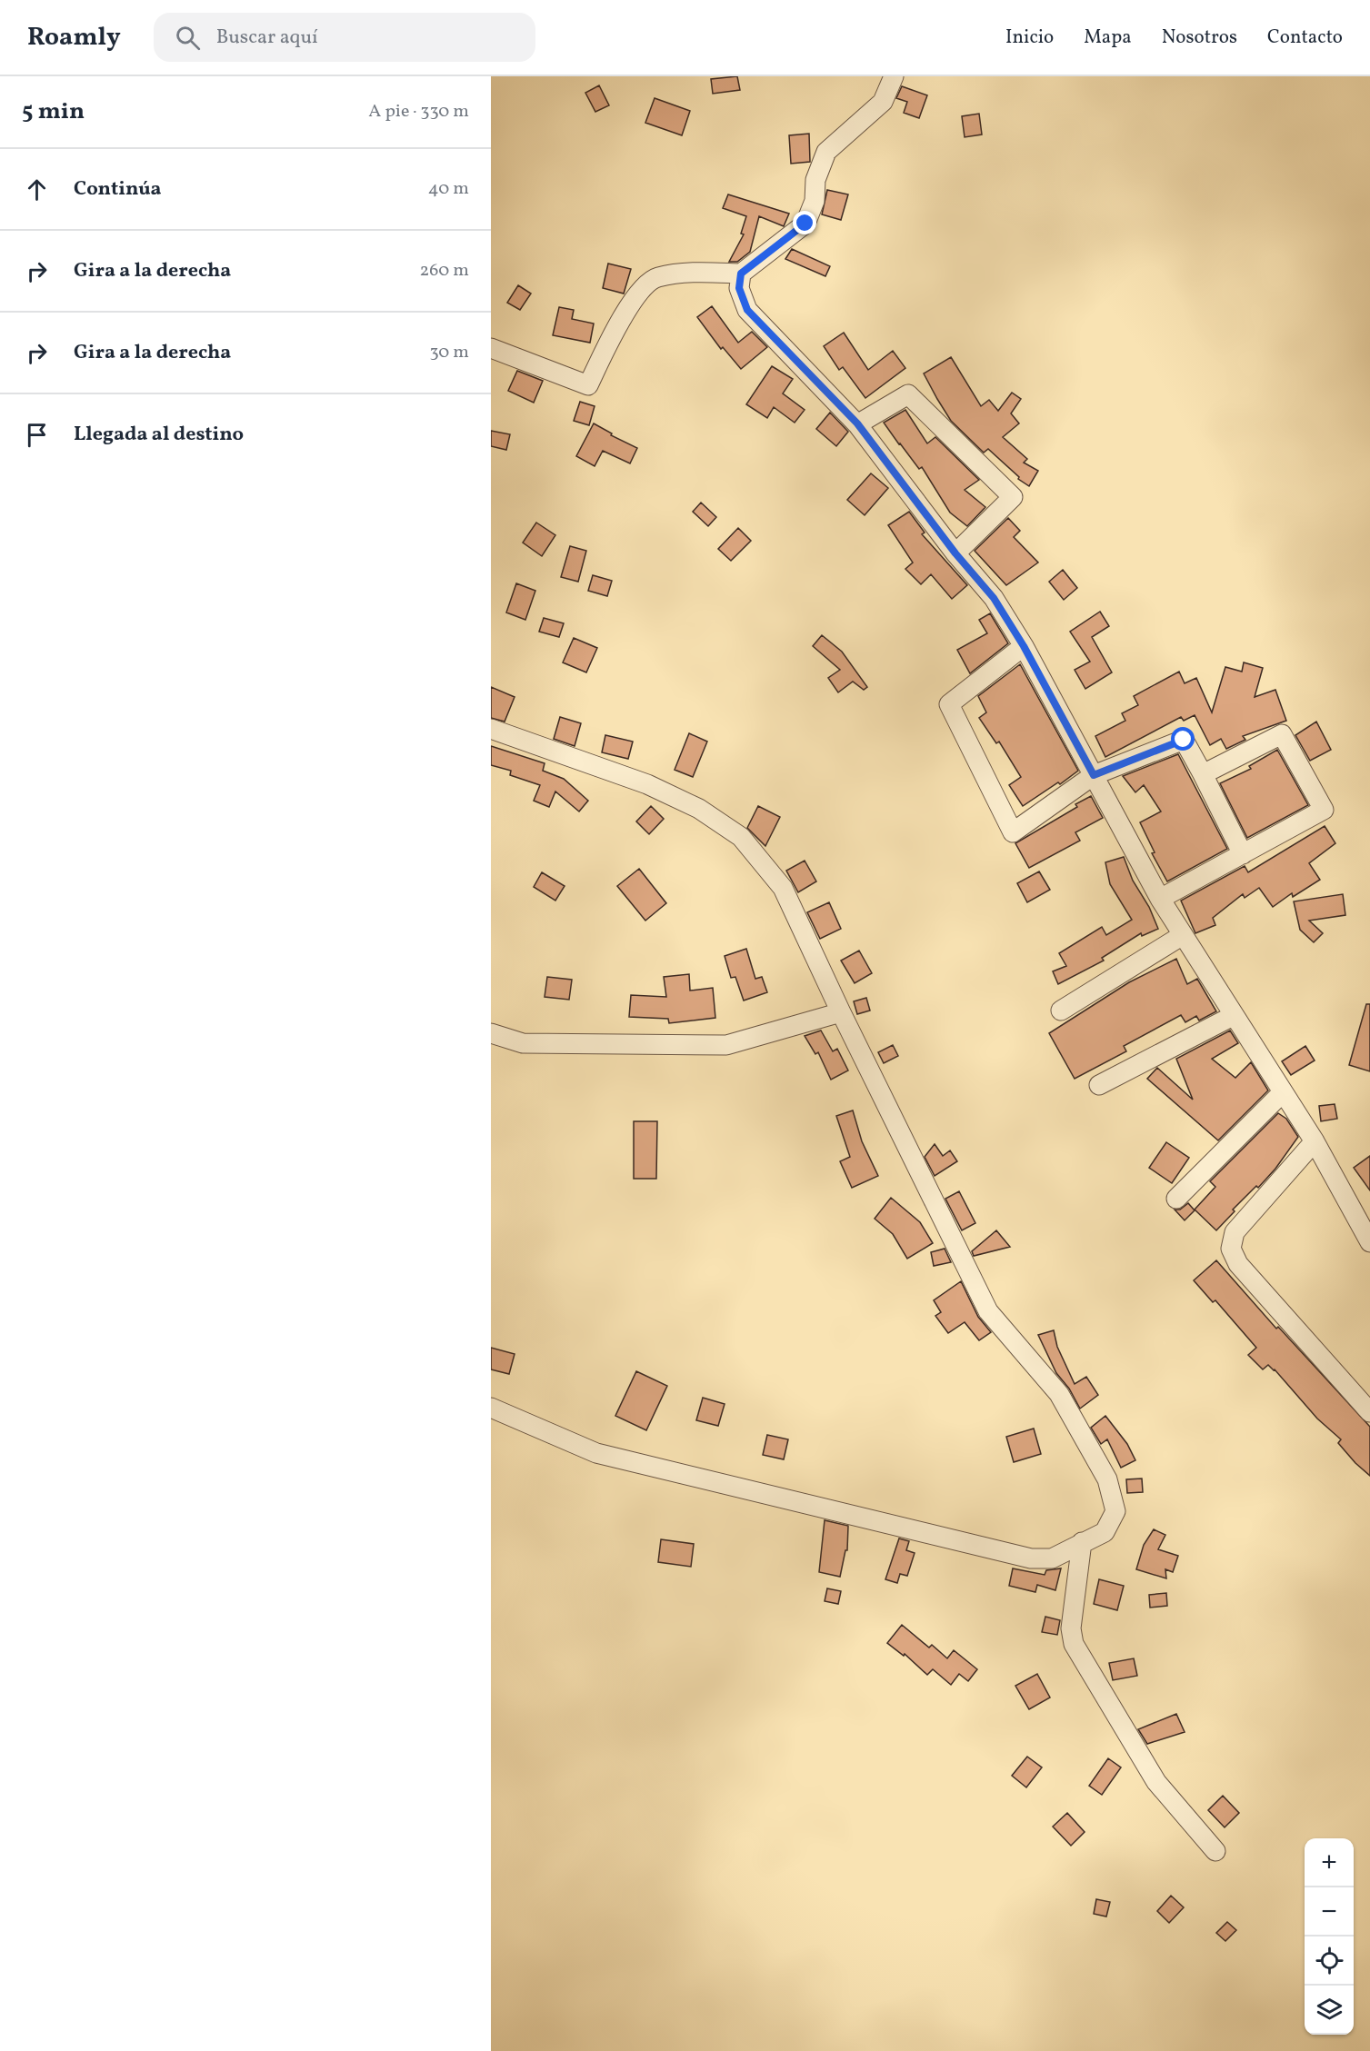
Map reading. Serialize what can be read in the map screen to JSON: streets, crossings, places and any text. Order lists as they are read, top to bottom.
{
  "page": {
    "header": "Roamly",
    "search": "Buscar aquí",
    "nav": [
      "Inicio",
      "Mapa",
      "Nosotros",
      "Contacto"
    ],
    "heading": ["5 min", "A pie · 330 m"],
    "list": [
      ["Continúa", "40 m"],
      ["Gira a la derecha", "260 m"],
      ["Gira a la derecha", "30 m"],
      "Llegada al destino"
    ],
    "map_buttons": ["+", "−"]
  }
}
